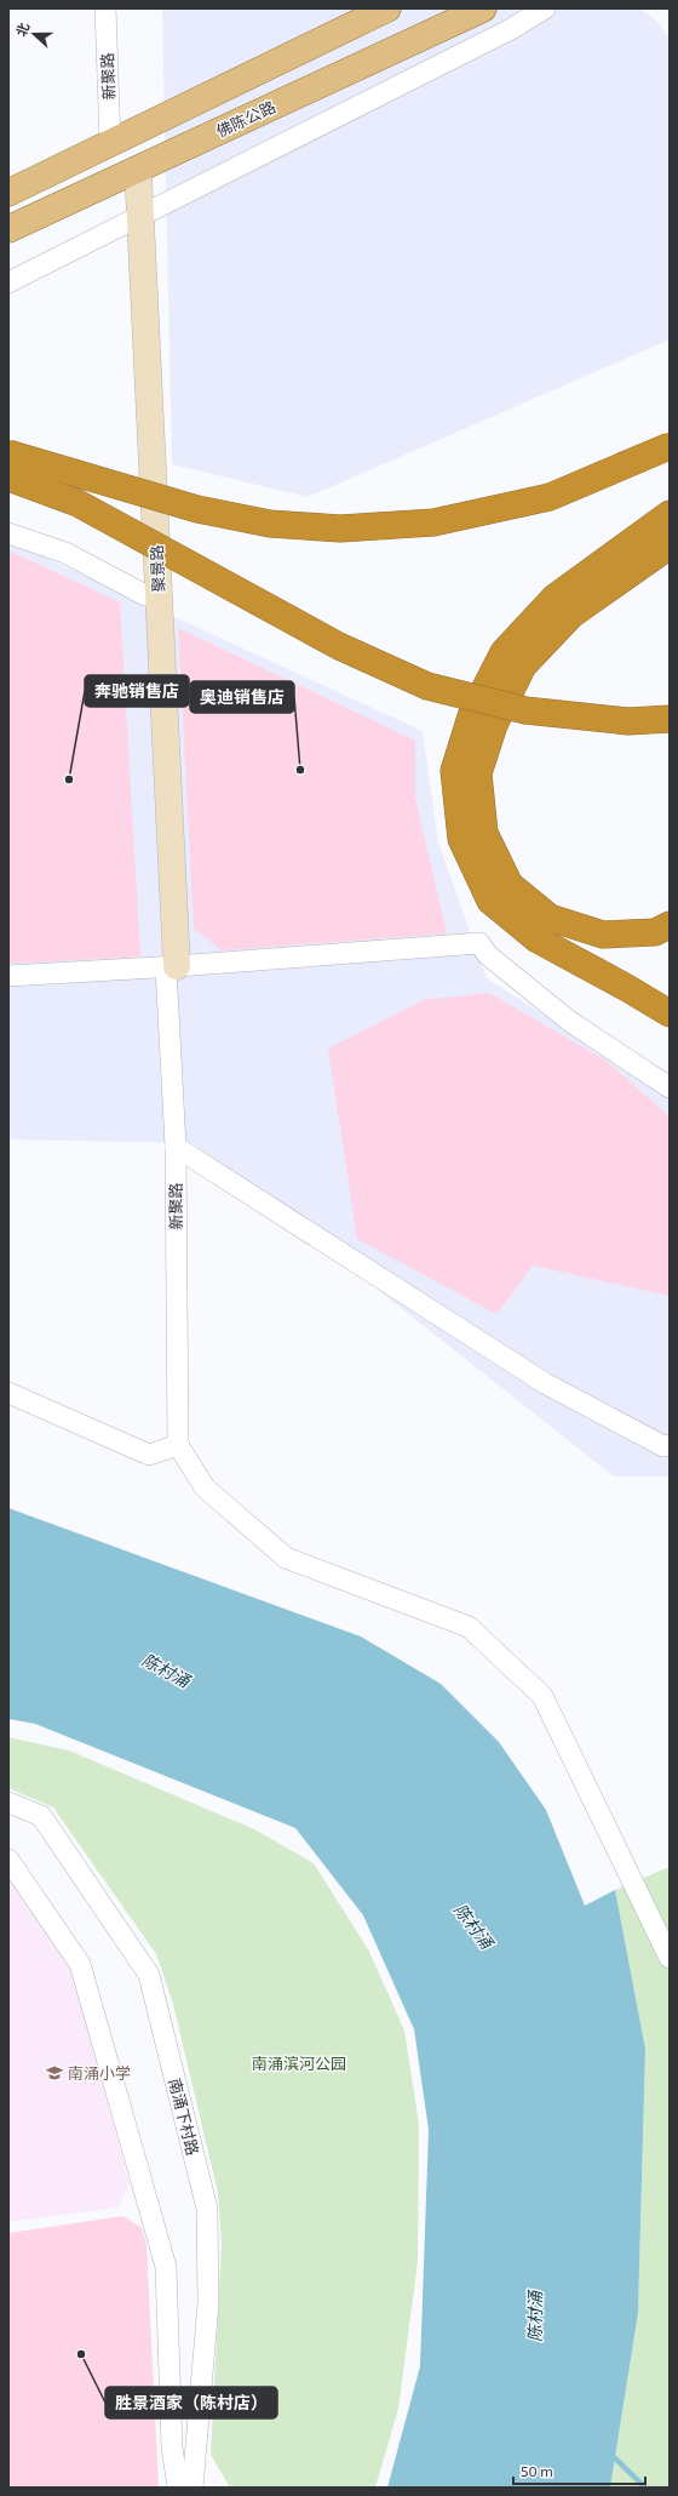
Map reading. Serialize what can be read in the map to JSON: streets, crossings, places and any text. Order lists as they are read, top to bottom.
{
  "streets": {
    "main road": ["佛陈公路"],
    "street": ["新聚路", "聚景路", "南涌下村路"]
  },
  "crossings": [
    ["新聚路", "聚景路"],
    ["佛陈公路", "聚景路"]
  ],
  "water": ["陈村涌"],
  "parks": ["南涌滨河公园"],
  "places": {
    "other": ["奥迪销售店", "奔驰销售店", "胜景酒家（陈村店）"],
    "school or university": ["南涌小学"]
  },
  "scale_bar": "50 m",
  "north": "left"
}
